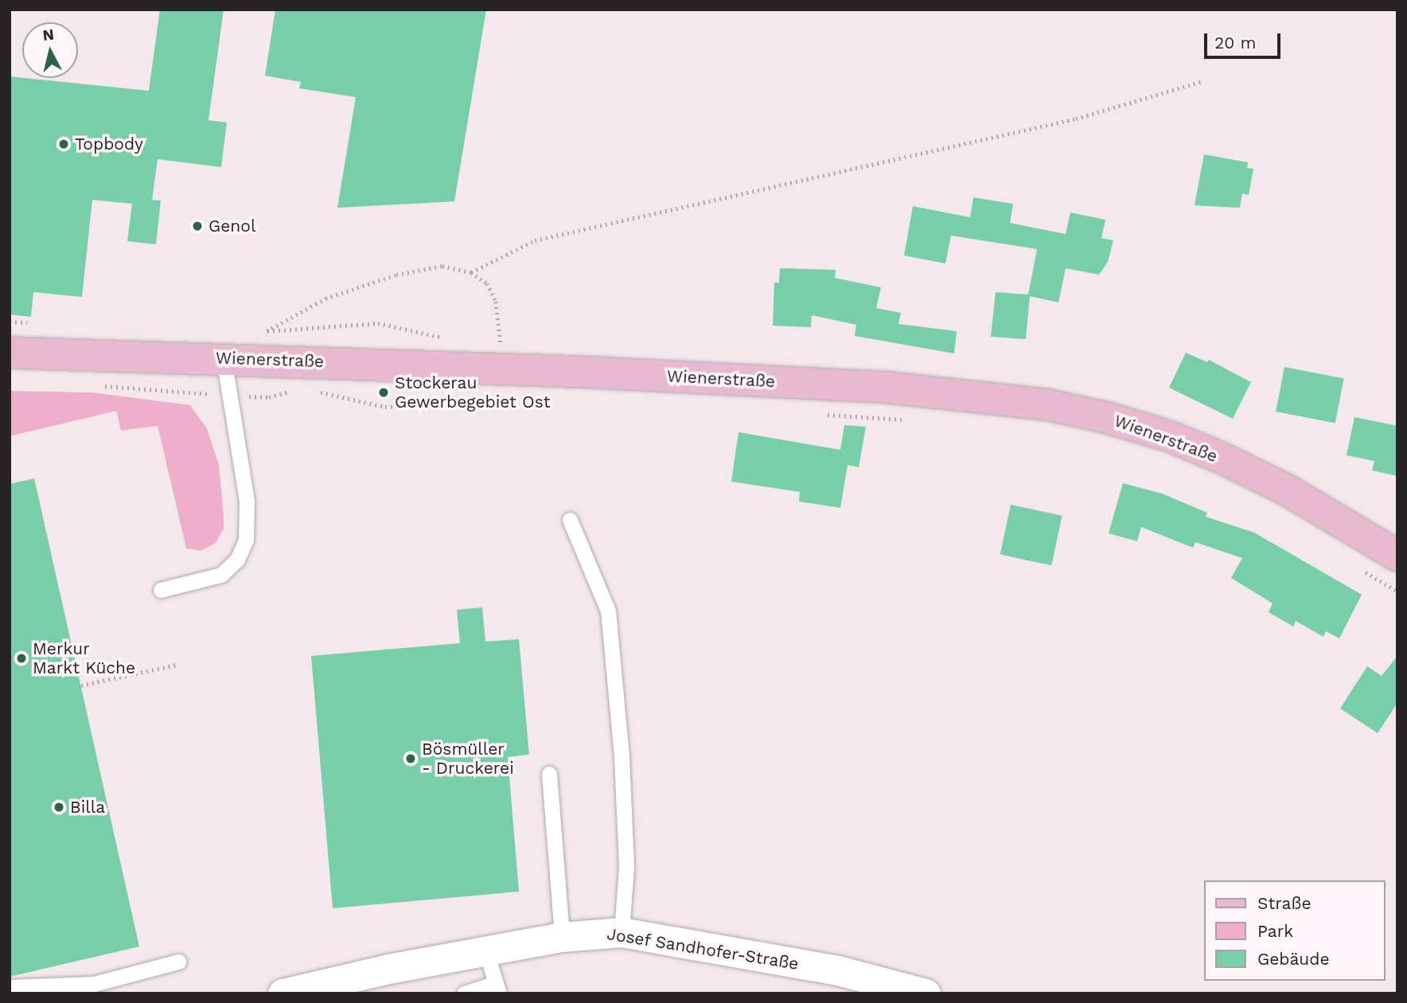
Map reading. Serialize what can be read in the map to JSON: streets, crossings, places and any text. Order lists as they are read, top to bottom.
{
  "streets": {
    "main road": ["Wienerstraße"],
    "street": ["Josef Sandhofer-Straße"]
  },
  "places": [
    "Topbody",
    "Genol",
    "Stockerau Gewerbegebiet Ost",
    "Merkur Markt Küche",
    "Bösmüller - Druckerei",
    "Billa"
  ],
  "legend": ["Straße", "Park", "Gebäude"],
  "scale_bar": "20 m",
  "north": "top"
}
